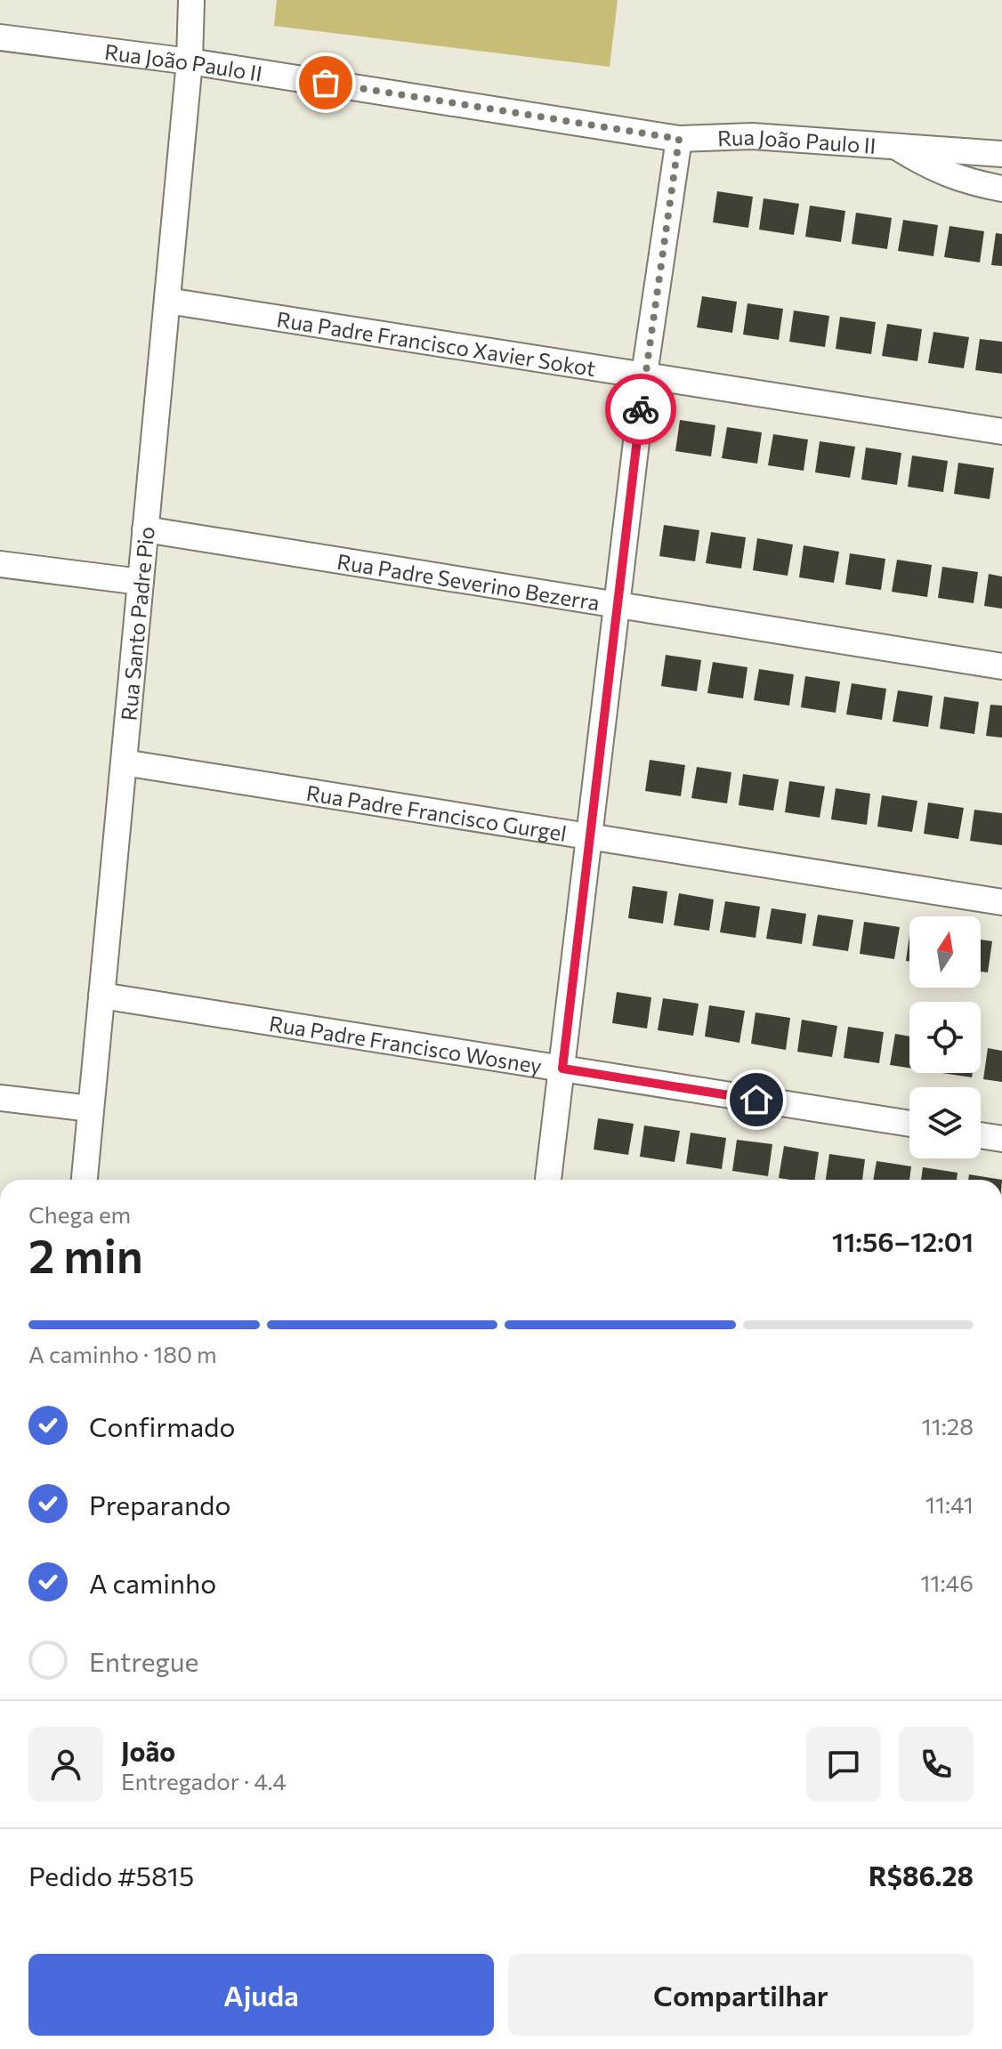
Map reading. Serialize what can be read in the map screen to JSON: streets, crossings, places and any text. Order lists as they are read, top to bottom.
{
  "streets": {
    "street": [
      "Rua João Paulo II",
      "Rua Padre Francisco Xavier Sokot",
      "Rua Padre Severino Bezerra",
      "Rua Santo Padre Pio",
      "Rua Padre Francisco Gurgel",
      "Rua Padre Francisco Wosney"
    ]
  },
  "crossings": [
    ["Rua João Paulo II", "Rua Santo Padre Pio"],
    ["Rua Padre Francisco Xavier Sokot", "Rua Santo Padre Pio"],
    ["Rua Padre Severino Bezerra", "Rua Santo Padre Pio"],
    ["Rua Santo Padre Pio", "Rua Padre Francisco Gurgel"],
    ["Rua Santo Padre Pio", "Rua Padre Francisco Wosney"]
  ],
  "north": "top",
  "page": {
    "heading": ["2 min", "Chega em", "11:56–12:01"],
    "panel": [
      "João",
      "Entregador · 4.4",
      "Pedido #5815",
      "R$86.28"
    ],
    "bar": "A caminho · 180 m",
    "list": [
      ["Confirmado", "11:28"],
      ["Preparando", "11:41"],
      ["A caminho", "11:46"],
      "Entregue"
    ],
    "buttons": ["Ajuda", "Compartilhar"]
  }
}
